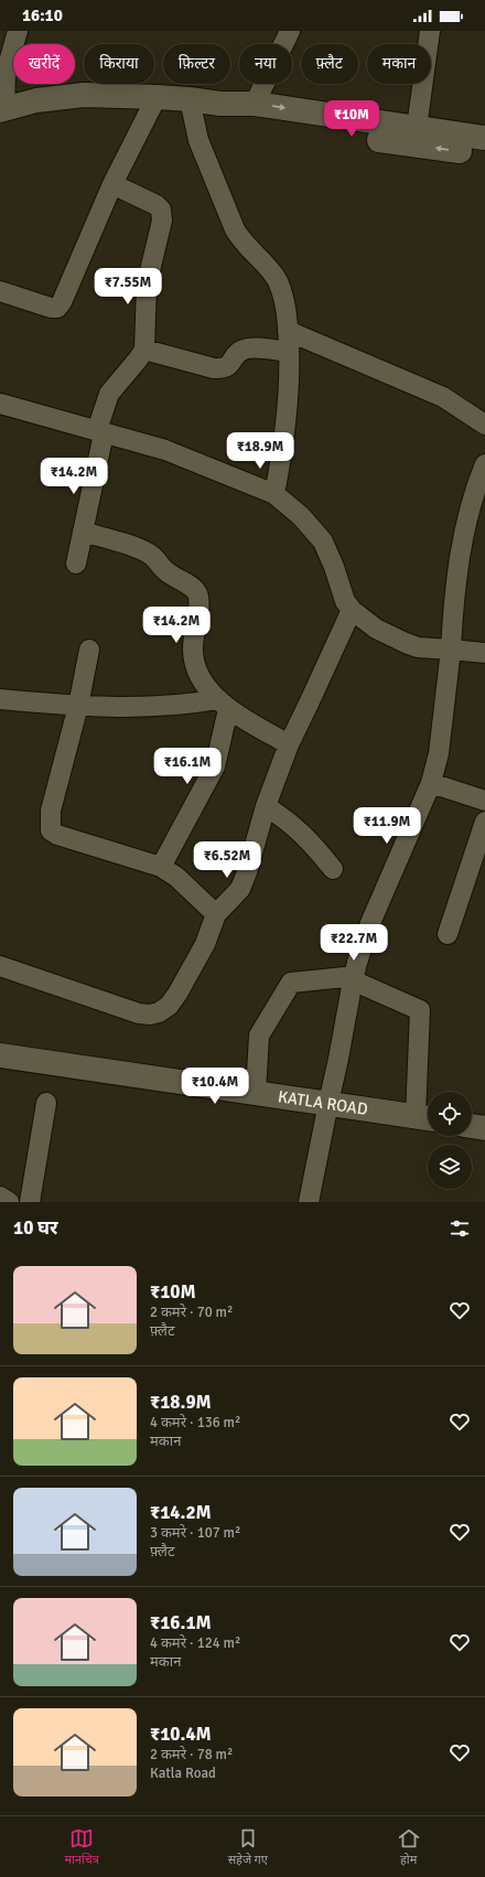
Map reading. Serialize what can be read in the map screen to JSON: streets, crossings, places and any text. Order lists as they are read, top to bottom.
{
  "streets": {
    "main road": ["KATLA ROAD"]
  },
  "page": {
    "status": "16:10",
    "chip": [
      "खरीदें",
      "किराया",
      "फ़िल्टर",
      "नया",
      "फ़्लैट",
      "मकान"
    ],
    "price": [
      "₹10M",
      "₹7.55M",
      "₹18.9M",
      "₹14.2M",
      "₹14.2M",
      "₹16.1M",
      "₹11.9M",
      "₹6.52M",
      "₹22.7M",
      "₹10.4M"
    ],
    "heading": "10 घर",
    "list": [
      {
        "name": "₹10M",
        "note": "2 कमरे · 70 m² · फ़्लैट"
      },
      {
        "name": "₹18.9M",
        "note": "4 कमरे · 136 m² · मकान"
      },
      {
        "name": "₹14.2M",
        "note": "3 कमरे · 107 m² · फ़्लैट"
      },
      {
        "name": "₹16.1M",
        "note": "4 कमरे · 124 m² · मकान"
      },
      {
        "name": "₹10.4M",
        "note": "2 कमरे · 78 m² · Katla Road"
      }
    ],
    "tabs": ["मानचित्र", "सहेजे गए", "होम"]
  }
}
